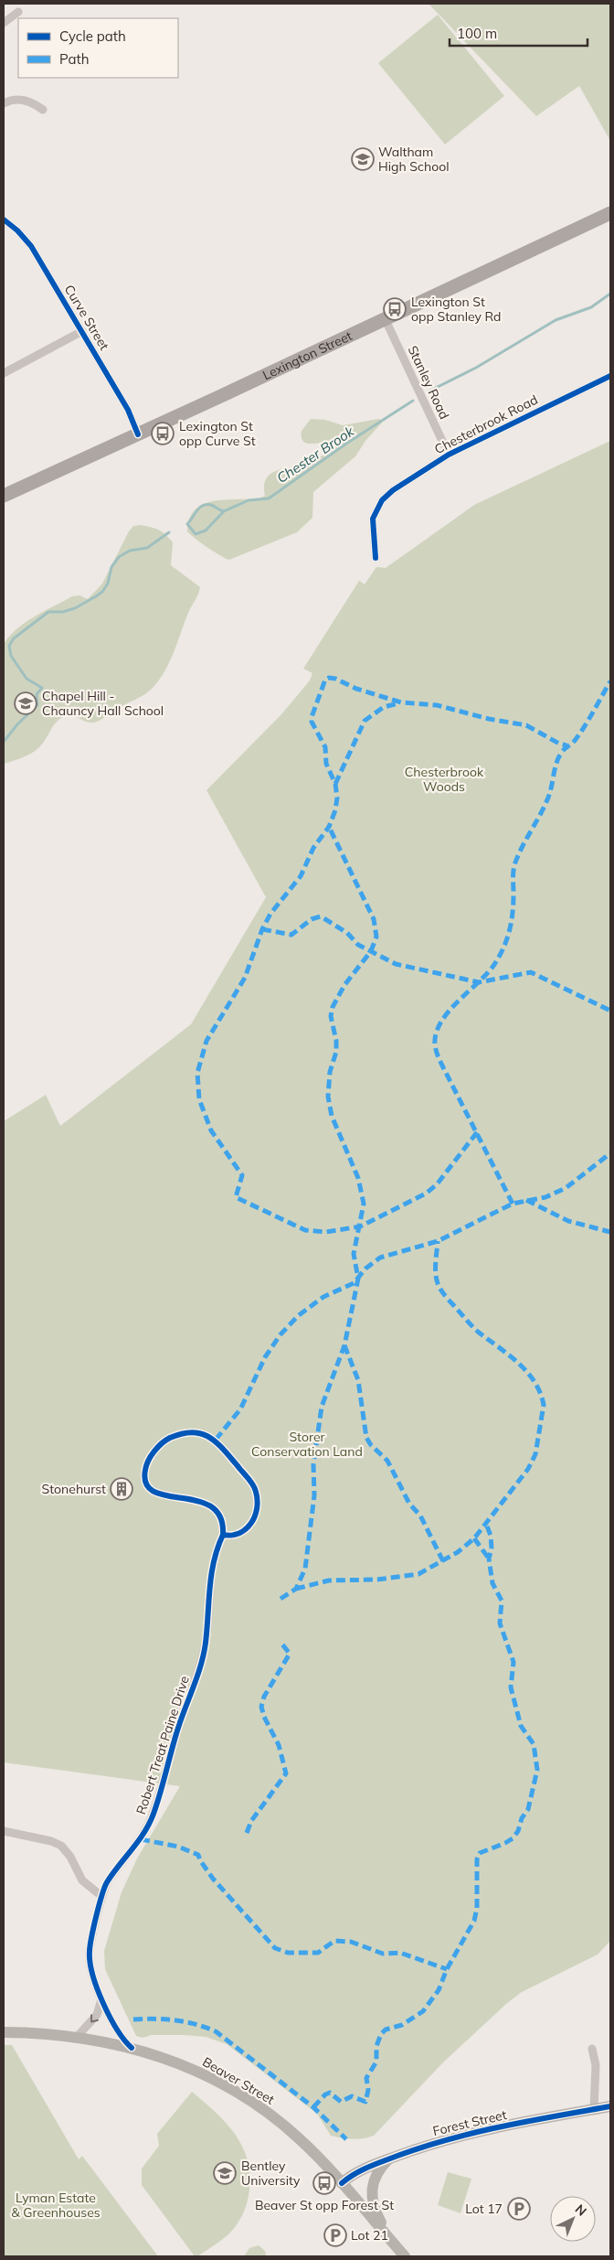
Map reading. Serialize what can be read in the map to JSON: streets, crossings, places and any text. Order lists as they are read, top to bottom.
{
  "streets": {
    "main road": ["Lexington Street", "Beaver Street", "Forest Street"],
    "street": [
      "Curve Street",
      "Stanley Road",
      "Chesterbrook Road",
      "Robert Treat Paine Drive"
    ]
  },
  "crossings": [
    ["Curve Street", "Lexington Street"],
    ["Lexington Street", "Stanley Road"],
    ["Stanley Road", "Chesterbrook Road"],
    ["Robert Treat Paine Drive", "Beaver Street"],
    ["Beaver Street", "Forest Street"]
  ],
  "water": ["Chester Brook"],
  "parks": ["Chesterbrook Woods", "Storer Conservation Land", "Lyman Estate & Greenhouses"],
  "places": {
    "school or university": ["Waltham High School", "Chapel Hill - Chauncy Hall School", "Bentley University"],
    "bus stop": ["Lexington St opp Stanley Rd", "Lexington St opp Curve St", "Beaver St opp Forest St"],
    "building": ["Stonehurst"],
    "parking": ["Lot 17", "Lot 21"]
  },
  "legend": ["Cycle path", "Path"],
  "scale_bar": "100 m",
  "north": "top right"
}
